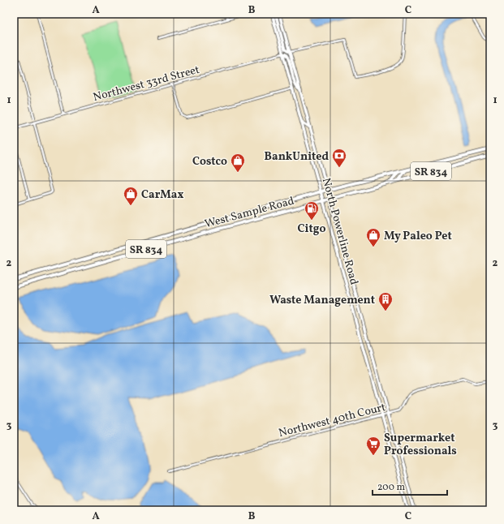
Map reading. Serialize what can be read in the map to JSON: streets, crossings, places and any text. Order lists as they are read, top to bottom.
{
  "streets": {
    "main road": ["SR 834", "West Sample Road", "North Powerline Road"],
    "street": ["Northwest 33rd Street", "Northwest 40th Court"]
  },
  "crossings": [
    ["Northwest 33rd Street", "North Powerline Road"],
    ["West Sample Road", "North Powerline Road"],
    ["North Powerline Road", "Northwest 40th Court"]
  ],
  "places": {
    "bank": ["BankUnited"],
    "shop": ["Costco", "CarMax", "My Paleo Pet"],
    "fuel station": ["Citgo"],
    "building": ["Waste Management"],
    "supermarket": ["Supermarket Professionals"]
  },
  "scale_bar": "200 m",
  "grid": {
    "columns": ["A", "B", "C"],
    "rows": ["1", "2", "3"]
  }
}
